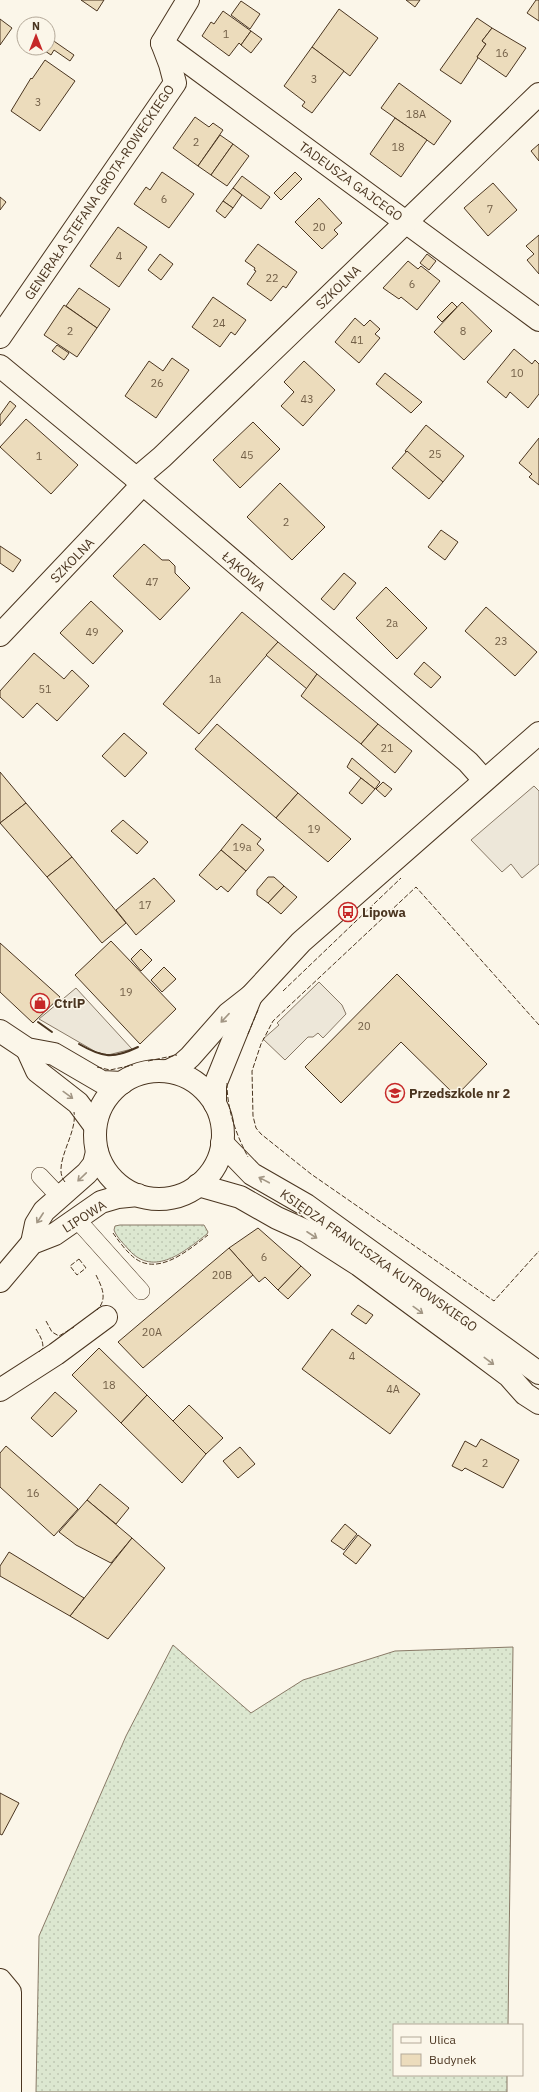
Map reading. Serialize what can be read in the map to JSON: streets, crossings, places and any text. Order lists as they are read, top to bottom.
{
  "streets": {
    "street": [
      "TADEUSZA GAJCEGO",
      "GENERAŁA STEFANA GROTA-ROWECKIEGO",
      "SZKOLNA",
      "ŁĄKOWA",
      "LIPOWA",
      "KSIĘDZA FRANCISZKA KUTROWSKIEGO"
    ]
  },
  "crossings": [
    ["TADEUSZA GAJCEGO", "GENERAŁA STEFANA GROTA-ROWECKIEGO"],
    ["TADEUSZA GAJCEGO", "SZKOLNA"],
    ["SZKOLNA", "ŁĄKOWA"],
    ["LIPOWA", "KSIĘDZA FRANCISZKA KUTROWSKIEGO"]
  ],
  "one_way": ["LIPOWA"],
  "places": {
    "bus stop": ["Lipowa"],
    "shop": ["CtrlP"],
    "school or university": ["Przedszkole nr 2"]
  },
  "house_numbers": [
    "1",
    "16",
    "3",
    "3",
    "18A",
    "2",
    "18",
    "6",
    "7",
    "20",
    "4",
    "22",
    "6",
    "24",
    "2",
    "8",
    "41",
    "10",
    "26",
    "43",
    "25",
    "45",
    "1",
    "2",
    "47",
    "2a",
    "49",
    "23",
    "1a",
    "51",
    "21",
    "19",
    "19a",
    "17",
    "19",
    "20",
    "6",
    "20B",
    "20A",
    "4",
    "18",
    "4A",
    "2",
    "16"
  ],
  "legend": ["Ulica", "Budynek"],
  "north": "top"
}
